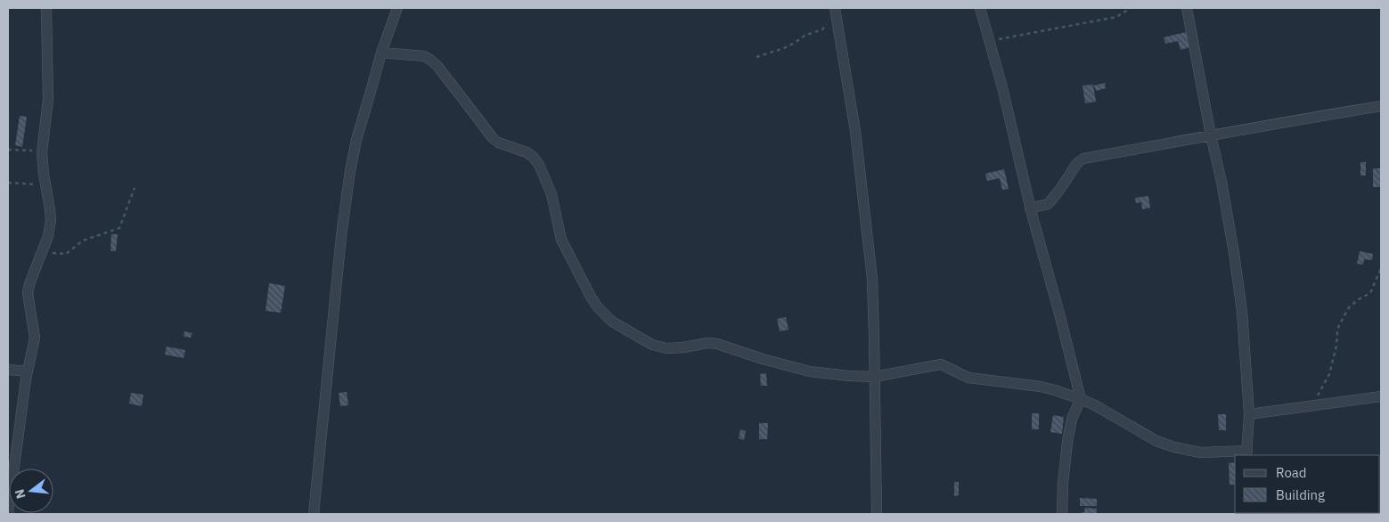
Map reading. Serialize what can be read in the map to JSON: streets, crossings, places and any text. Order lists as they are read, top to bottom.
{
  "legend": ["Road", "Building"],
  "north": "left"
}
